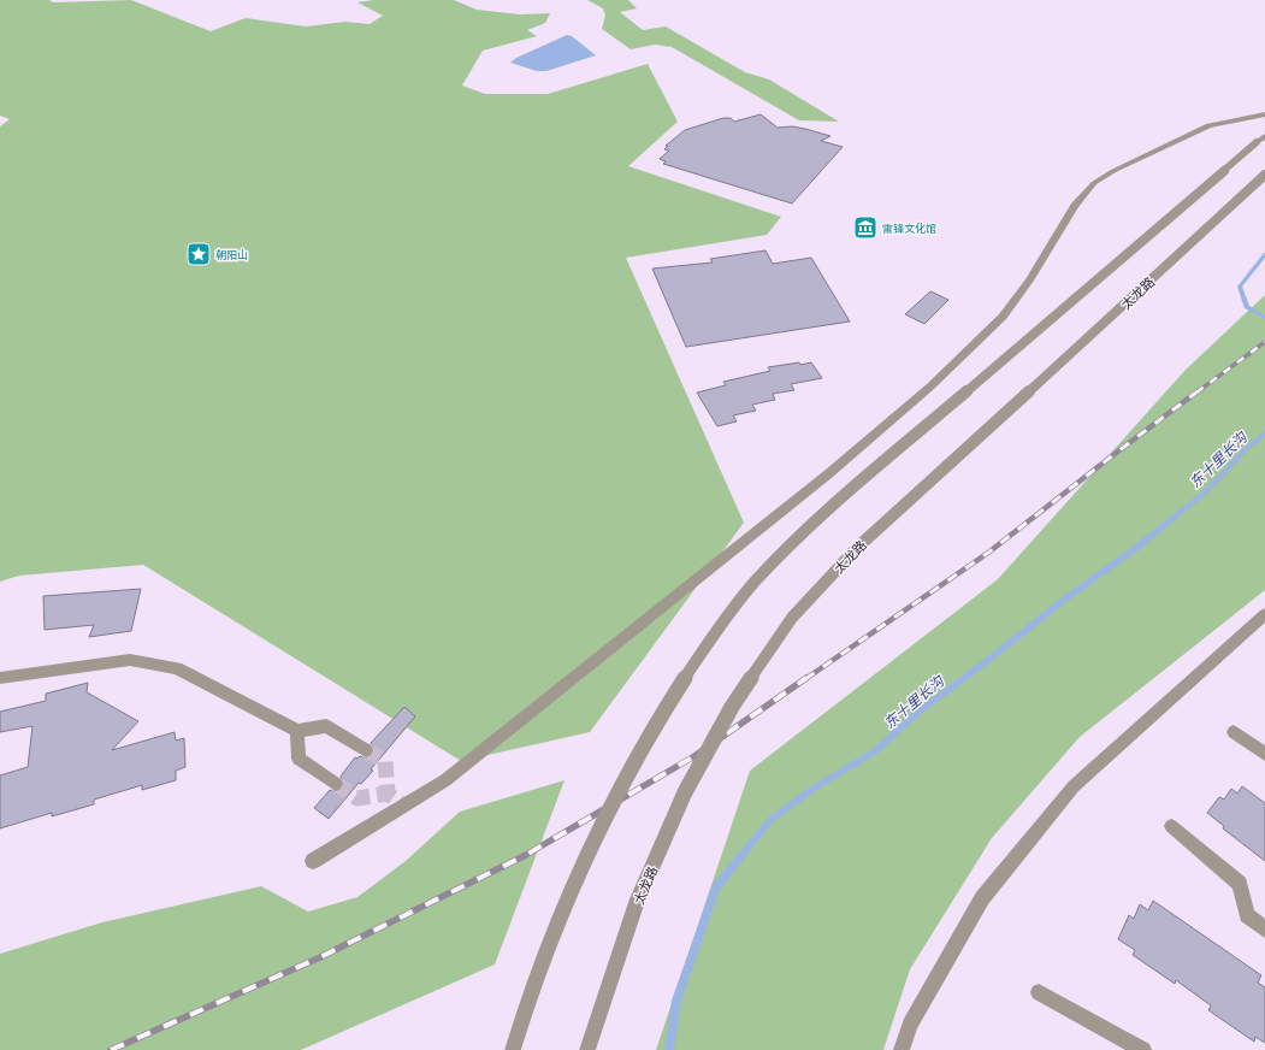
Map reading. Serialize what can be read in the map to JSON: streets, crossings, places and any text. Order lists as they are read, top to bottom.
{
  "streets": {
    "street": ["太龙路"]
  },
  "water": ["东十里长沟"],
  "places": {
    "museum": ["雷锋文化馆"],
    "place": ["朝阳山"]
  }
}
